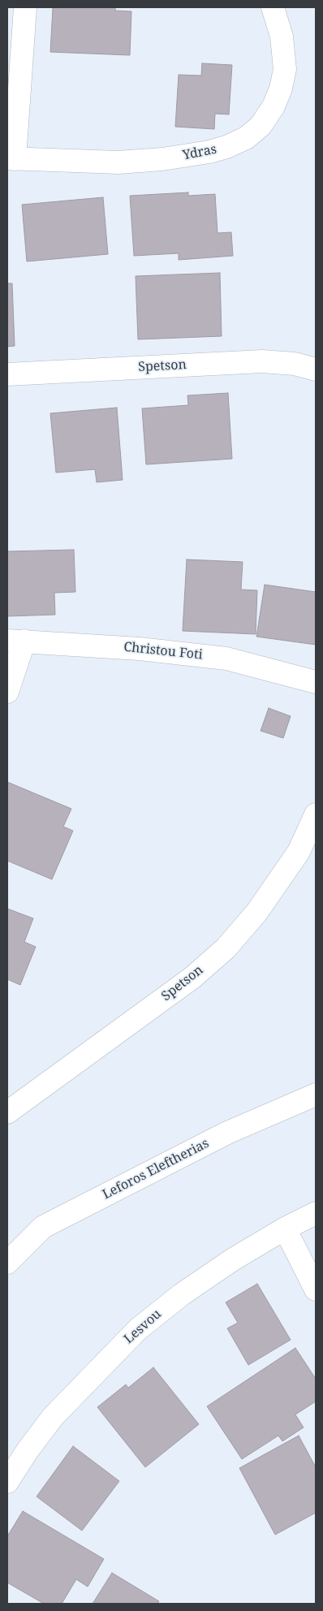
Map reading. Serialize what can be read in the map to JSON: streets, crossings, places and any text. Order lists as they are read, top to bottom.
{
  "streets": {
    "street": [
      "Ydras",
      "Spetson",
      "Christou Foti",
      "Leforos Eleftherias",
      "Lesvou"
    ]
  }
}
